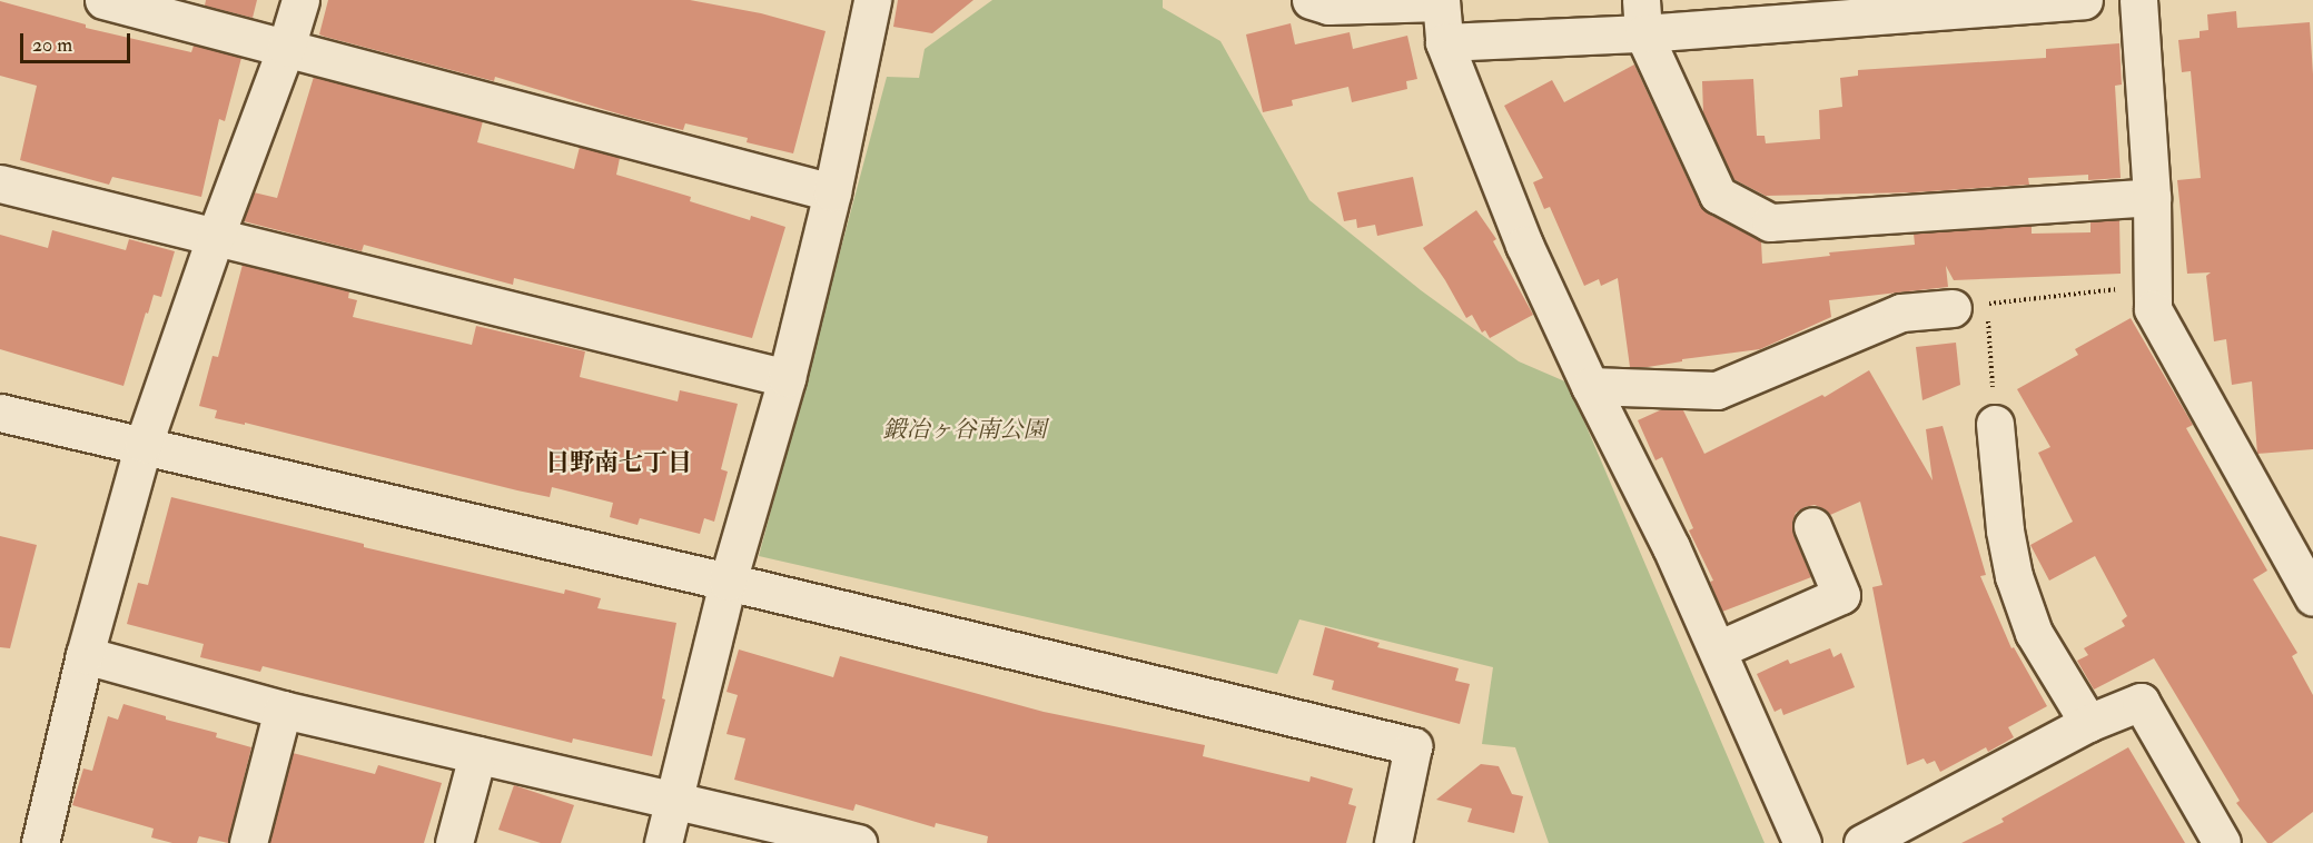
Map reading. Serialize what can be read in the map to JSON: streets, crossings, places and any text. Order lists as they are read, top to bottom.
{
  "districts": ["日野南七丁目"],
  "parks": ["鍛冶ヶ谷南公園"],
  "scale_bar": "20 m"
}
